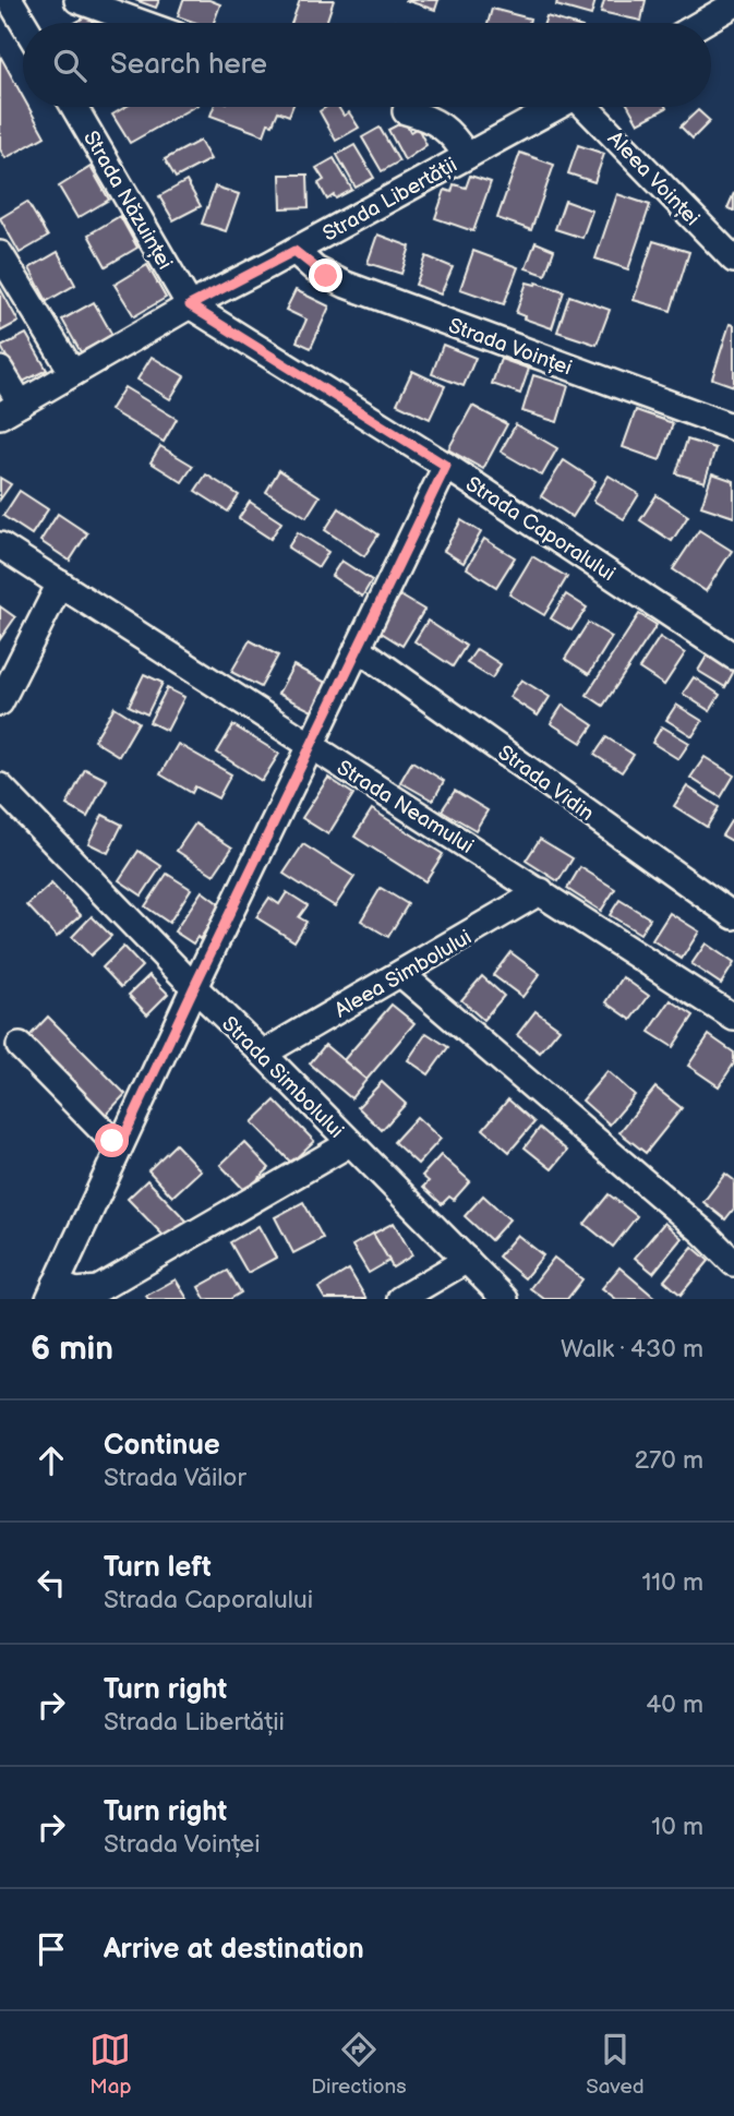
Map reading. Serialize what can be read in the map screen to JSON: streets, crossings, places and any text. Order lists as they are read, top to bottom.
{
  "streets": {
    "street": [
      "Aleea Voinței",
      "Strada Libertății",
      "Strada Năzuinței",
      "Strada Voinței",
      "Strada Caporalului",
      "Strada Vidin",
      "Strada Neamului",
      "Aleea Simbolului",
      "Strada Simbolului"
    ]
  },
  "crossings": [
    ["Strada Libertății", "Strada Năzuinței"],
    ["Strada Libertății", "Strada Voinței"],
    ["Strada Libertății", "Strada Caporalului"],
    ["Strada Năzuinței", "Strada Caporalului"],
    ["Strada Neamului", "Aleea Simbolului"],
    ["Aleea Simbolului", "Strada Simbolului"]
  ],
  "page": {
    "search": "Search here",
    "heading": ["6 min", "Walk · 430 m"],
    "list": [
      ["Continue", "Strada Văilor", "270 m"],
      ["Turn left", "Strada Caporalului", "110 m"],
      ["Turn right", "Strada Libertății", "40 m"],
      ["Turn right", "Strada Voinței", "10 m"],
      "Arrive at destination"
    ],
    "nav": ["Map", "Directions", "Saved"]
  }
}
